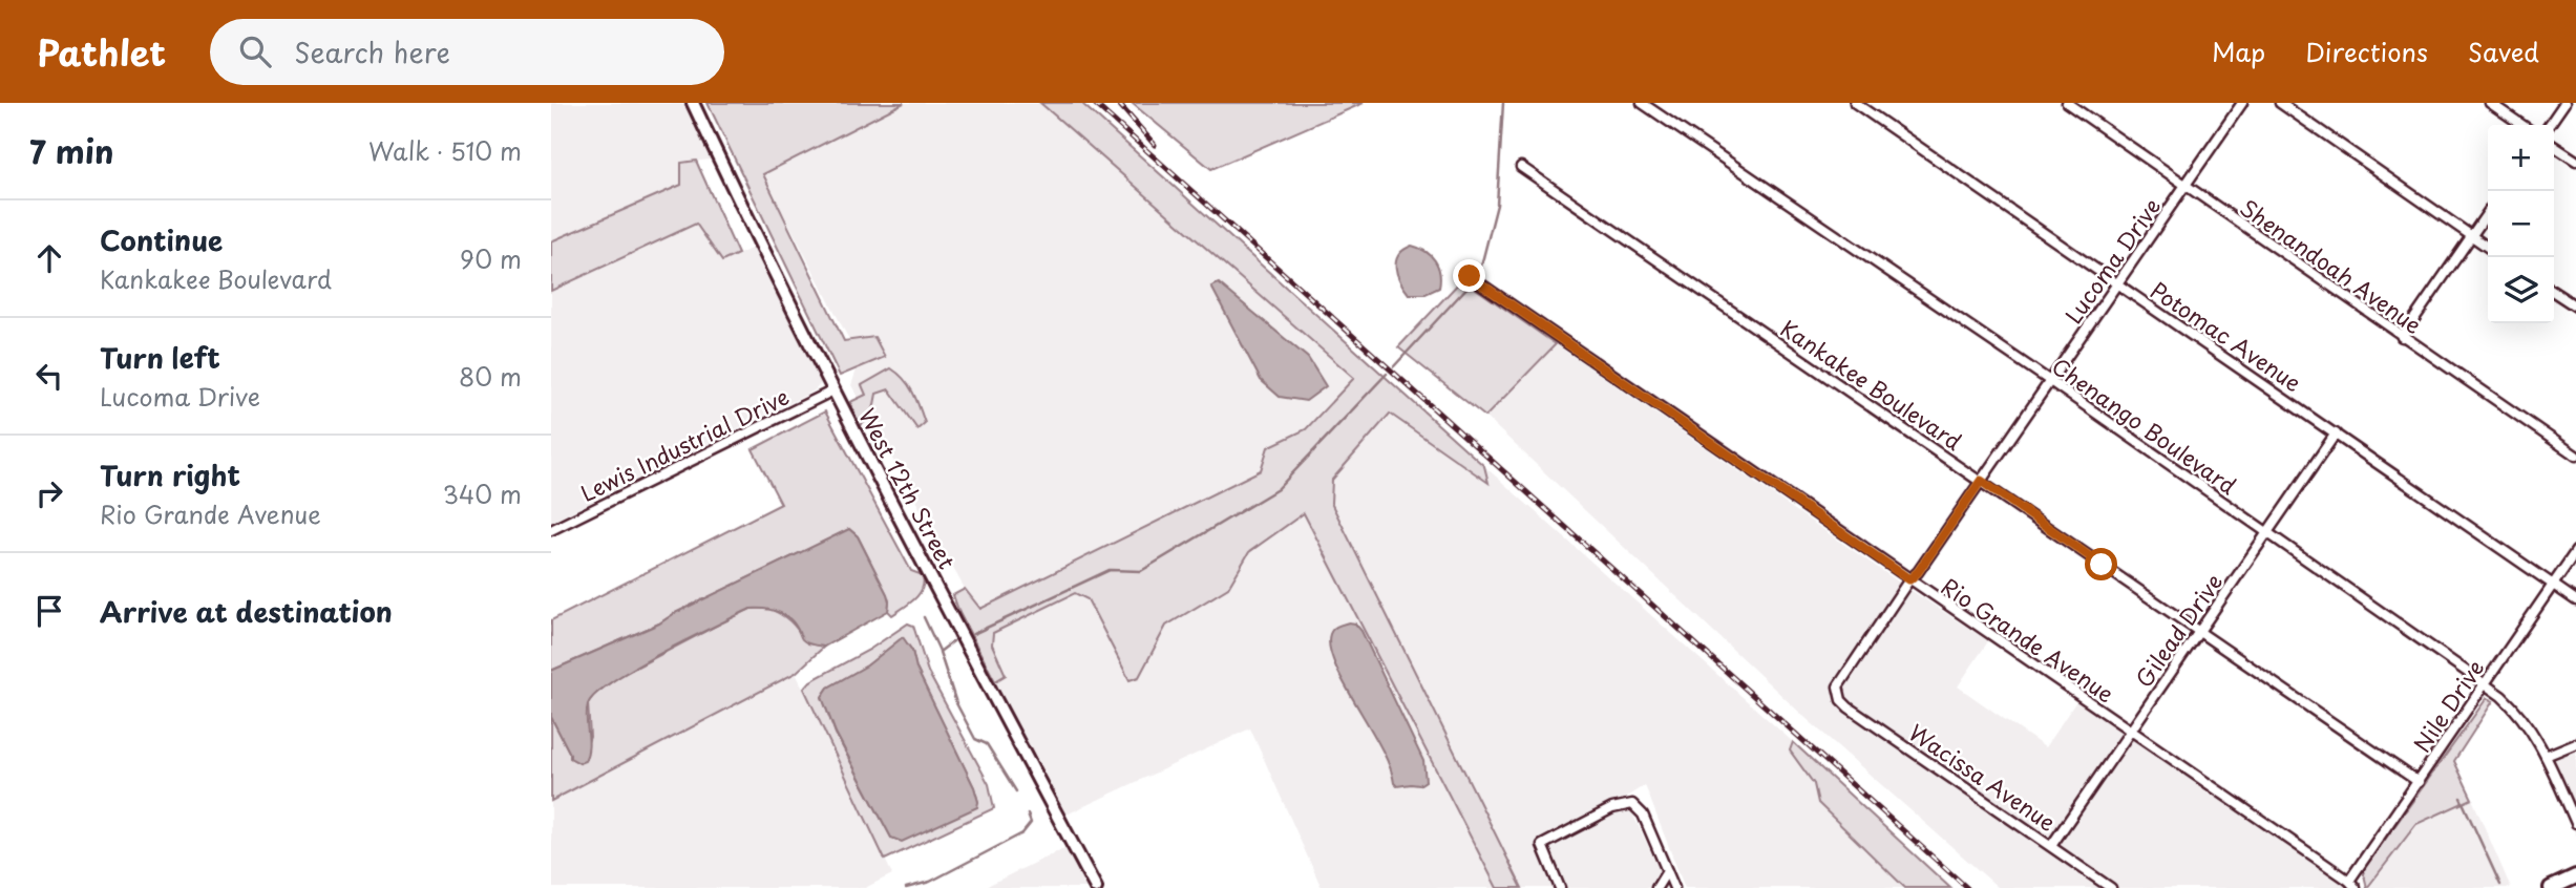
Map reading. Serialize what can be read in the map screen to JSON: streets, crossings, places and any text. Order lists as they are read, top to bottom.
{
  "streets": {
    "street": [
      "Lucoma Drive",
      "Shenandoah Avenue",
      "Potomac Avenue",
      "Kankakee Boulevard",
      "Chenango Boulevard",
      "Lewis Industrial Drive",
      "West 12th Street",
      "Gilead Drive",
      "Rio Grande Avenue",
      "Nile Drive",
      "Wacissa Avenue"
    ]
  },
  "crossings": [
    ["Lucoma Drive", "Shenandoah Avenue"],
    ["Lucoma Drive", "Potomac Avenue"],
    ["Lucoma Drive", "Kankakee Boulevard"],
    ["Lucoma Drive", "Chenango Boulevard"],
    ["Lucoma Drive", "Rio Grande Avenue"],
    ["Lucoma Drive", "Wacissa Avenue"],
    ["Potomac Avenue", "Gilead Drive"],
    ["Potomac Avenue", "Nile Drive"],
    ["Kankakee Boulevard", "Gilead Drive"],
    ["Kankakee Boulevard", "Nile Drive"],
    ["Chenango Boulevard", "Gilead Drive"],
    ["Chenango Boulevard", "Nile Drive"],
    ["Lewis Industrial Drive", "West 12th Street"],
    ["Gilead Drive", "Rio Grande Avenue"],
    ["Gilead Drive", "Wacissa Avenue"],
    ["Rio Grande Avenue", "Nile Drive"]
  ],
  "page": {
    "header": "Pathlet",
    "search": "Search here",
    "nav": ["Map", "Directions", "Saved"],
    "heading": ["7 min", "Walk · 510 m"],
    "map_buttons": ["+", "−"],
    "list": [
      ["Continue", "Kankakee Boulevard", "90 m"],
      ["Turn left", "Lucoma Drive", "80 m"],
      ["Turn right", "Rio Grande Avenue", "340 m"],
      "Arrive at destination"
    ]
  }
}
